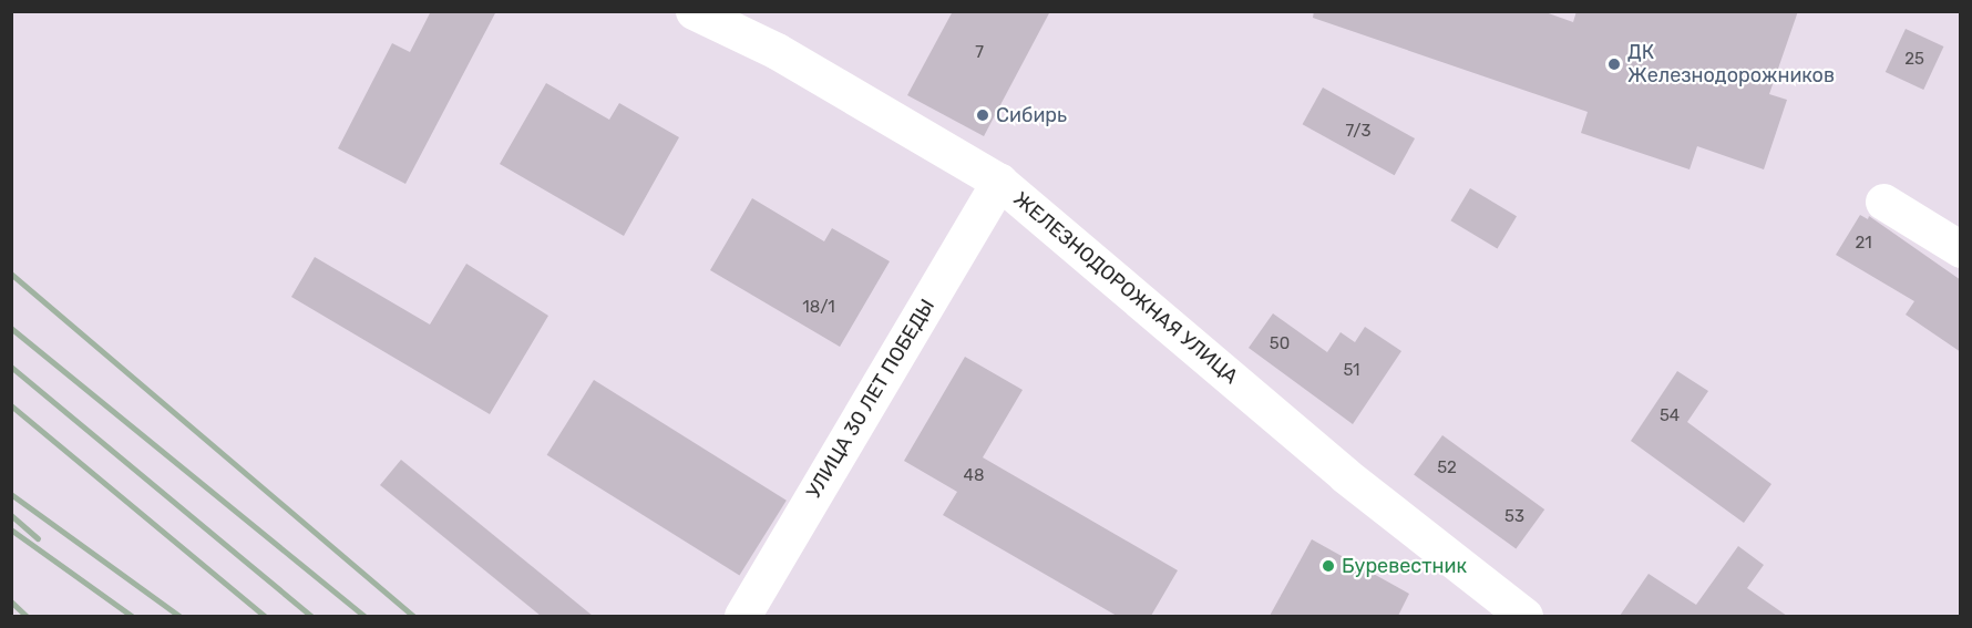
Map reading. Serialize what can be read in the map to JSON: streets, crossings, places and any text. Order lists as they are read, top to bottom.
{
  "streets": {
    "street": ["ЖЕЛЕЗНОДОРОЖНАЯ УЛИЦА", "УЛИЦА 30 ЛЕТ ПОБЕДЫ"]
  },
  "crossings": [
    ["ЖЕЛЕЗНОДОРОЖНАЯ УЛИЦА", "УЛИЦА 30 ЛЕТ ПОБЕДЫ"]
  ],
  "places": ["ДК Железнодорожников", "Сибирь", "Буревестник"],
  "house_numbers": [
    "7",
    "25",
    "7/3",
    "21",
    "18/1",
    "50",
    "51",
    "54",
    "52",
    "48",
    "53"
  ]
}
